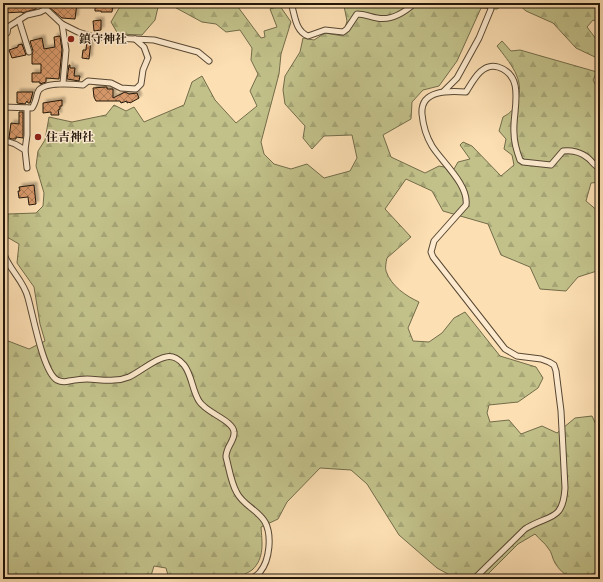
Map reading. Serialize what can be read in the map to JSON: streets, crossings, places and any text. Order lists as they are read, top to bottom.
{
  "places": ["鎮守神社", "住吉神社"]
}
